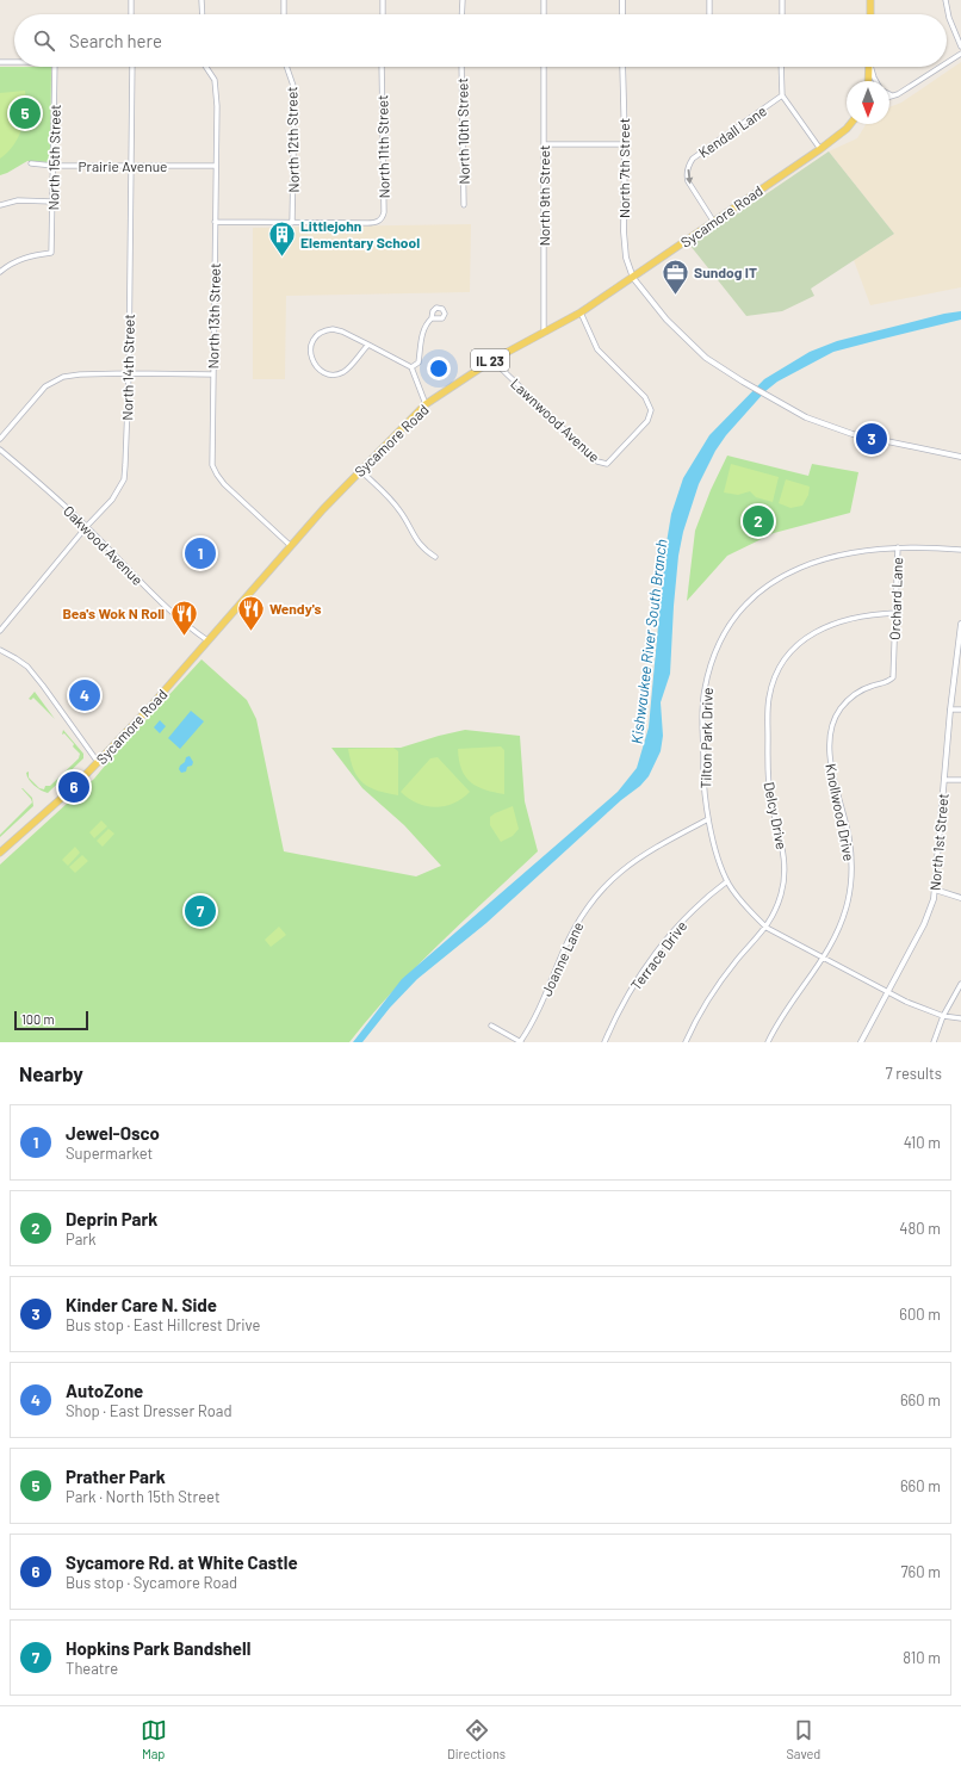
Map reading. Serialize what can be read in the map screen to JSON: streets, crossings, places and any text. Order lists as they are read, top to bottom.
{
  "streets": {
    "main road": ["Sycamore Road", "IL 23"],
    "street": [
      "North 10th Street",
      "Kendall Lane",
      "North 12th Street",
      "North 11th Street",
      "North 15th Street",
      "Prairie Avenue",
      "North 7th Street",
      "North 9th Street",
      "North 13th Street",
      "North 14th Street",
      "Lawnwood Avenue",
      "Oakwood Avenue",
      "Orchard Lane",
      "Tilton Park Drive",
      "Knollwood Drive",
      "Delcy Drive",
      "North 1st Street",
      "Terrace Drive",
      "Joanne Lane"
    ]
  },
  "crossings": [
    ["Kendall Lane", "Sycamore Road"],
    ["North 12th Street", "North 11th Street"],
    ["North 15th Street", "Prairie Avenue"],
    ["Prairie Avenue", "North 13th Street"],
    ["Prairie Avenue", "North 14th Street"],
    ["North 7th Street", "Sycamore Road"],
    ["North 9th Street", "Sycamore Road"],
    ["Sycamore Road", "North 13th Street"],
    ["Sycamore Road", "Lawnwood Avenue"],
    ["Sycamore Road", "Oakwood Avenue"],
    ["North 14th Street", "Oakwood Avenue"],
    ["Orchard Lane", "Tilton Park Drive"],
    ["Orchard Lane", "Knollwood Drive"],
    ["Orchard Lane", "Delcy Drive"],
    ["Tilton Park Drive", "Knollwood Drive"],
    ["Tilton Park Drive", "Delcy Drive"],
    ["Tilton Park Drive", "North 1st Street"],
    ["Tilton Park Drive", "Terrace Drive"],
    ["Tilton Park Drive", "Joanne Lane"]
  ],
  "water": ["Kishwaukee River South Branch"],
  "places": {
    "building": ["Littlejohn Elementary School"],
    "office": ["Sundog IT"],
    "restaurant": ["Wendy's", "Bea's Wok N Roll"]
  },
  "scale_bar": "100 m",
  "north": "bottom",
  "page": {
    "search": "Search here",
    "pins": [
      "5",
      "3",
      "2",
      "1",
      "4",
      "6",
      "7"
    ],
    "scale": "100 m",
    "heading": ["Nearby", "7 results"],
    "list": [
      {
        "mark": "1",
        "name": "Jewel-Osco",
        "note": "Supermarket",
        "value": "410 m"
      },
      {
        "mark": "2",
        "name": "Deprin Park",
        "note": "Park",
        "value": "480 m"
      },
      {
        "mark": "3",
        "name": "Kinder Care N. Side",
        "note": "Bus stop · East Hillcrest Drive",
        "value": "600 m"
      },
      {
        "mark": "4",
        "name": "AutoZone",
        "note": "Shop · East Dresser Road",
        "value": "660 m"
      },
      {
        "mark": "5",
        "name": "Prather Park",
        "note": "Park · North 15th Street",
        "value": "660 m"
      },
      {
        "mark": "6",
        "name": "Sycamore Rd. at White Castle",
        "note": "Bus stop · Sycamore Road",
        "value": "760 m"
      },
      {
        "mark": "7",
        "name": "Hopkins Park Bandshell",
        "note": "Theatre",
        "value": "810 m"
      }
    ],
    "nav": ["Map", "Directions", "Saved"]
  }
}
